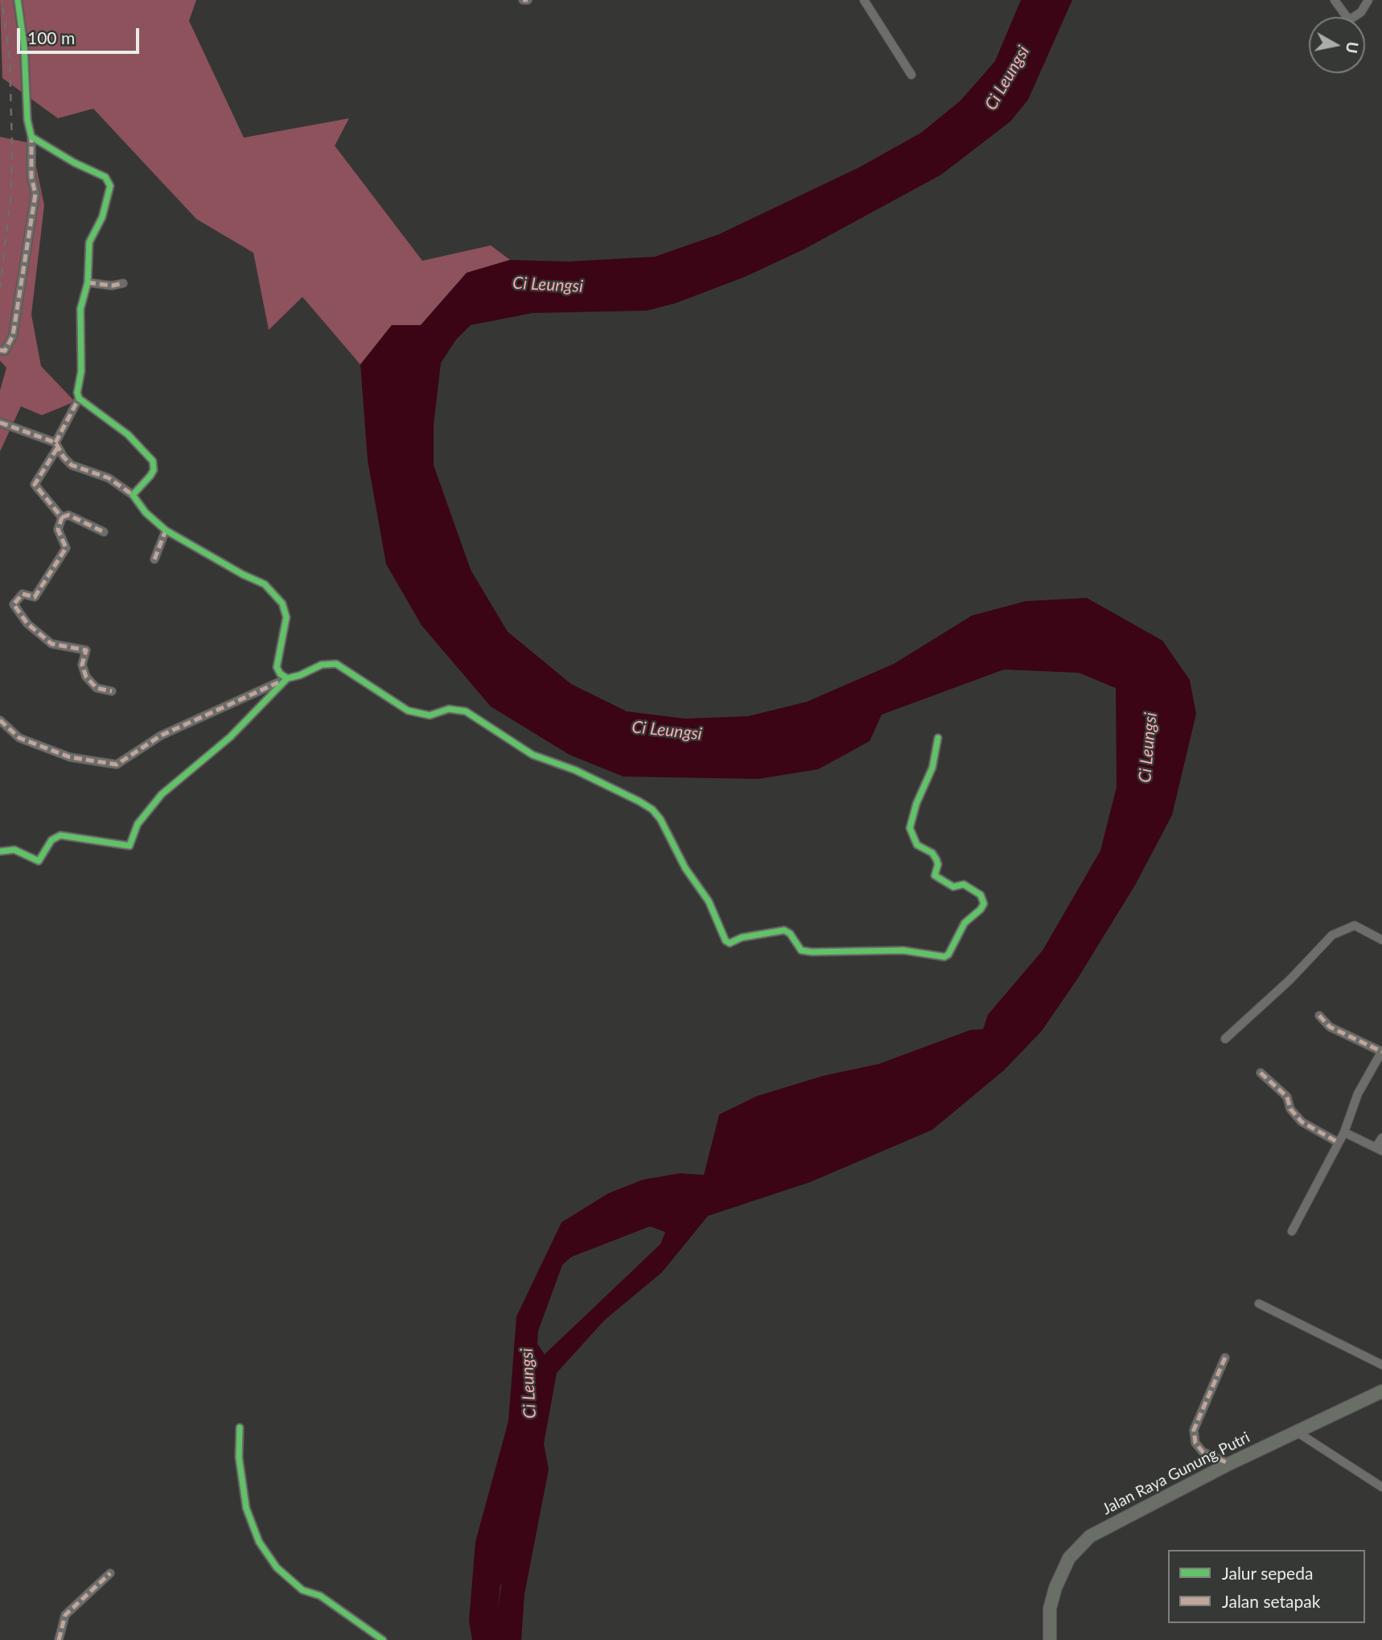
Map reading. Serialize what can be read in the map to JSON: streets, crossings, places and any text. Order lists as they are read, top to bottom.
{
  "streets": {
    "main road": ["Jalan Raya Gunung Putri"]
  },
  "water": ["Ci Leungsi"],
  "legend": ["Jalur sepeda", "Jalan setapak"],
  "scale_bar": "100 m",
  "north": "right"
}
